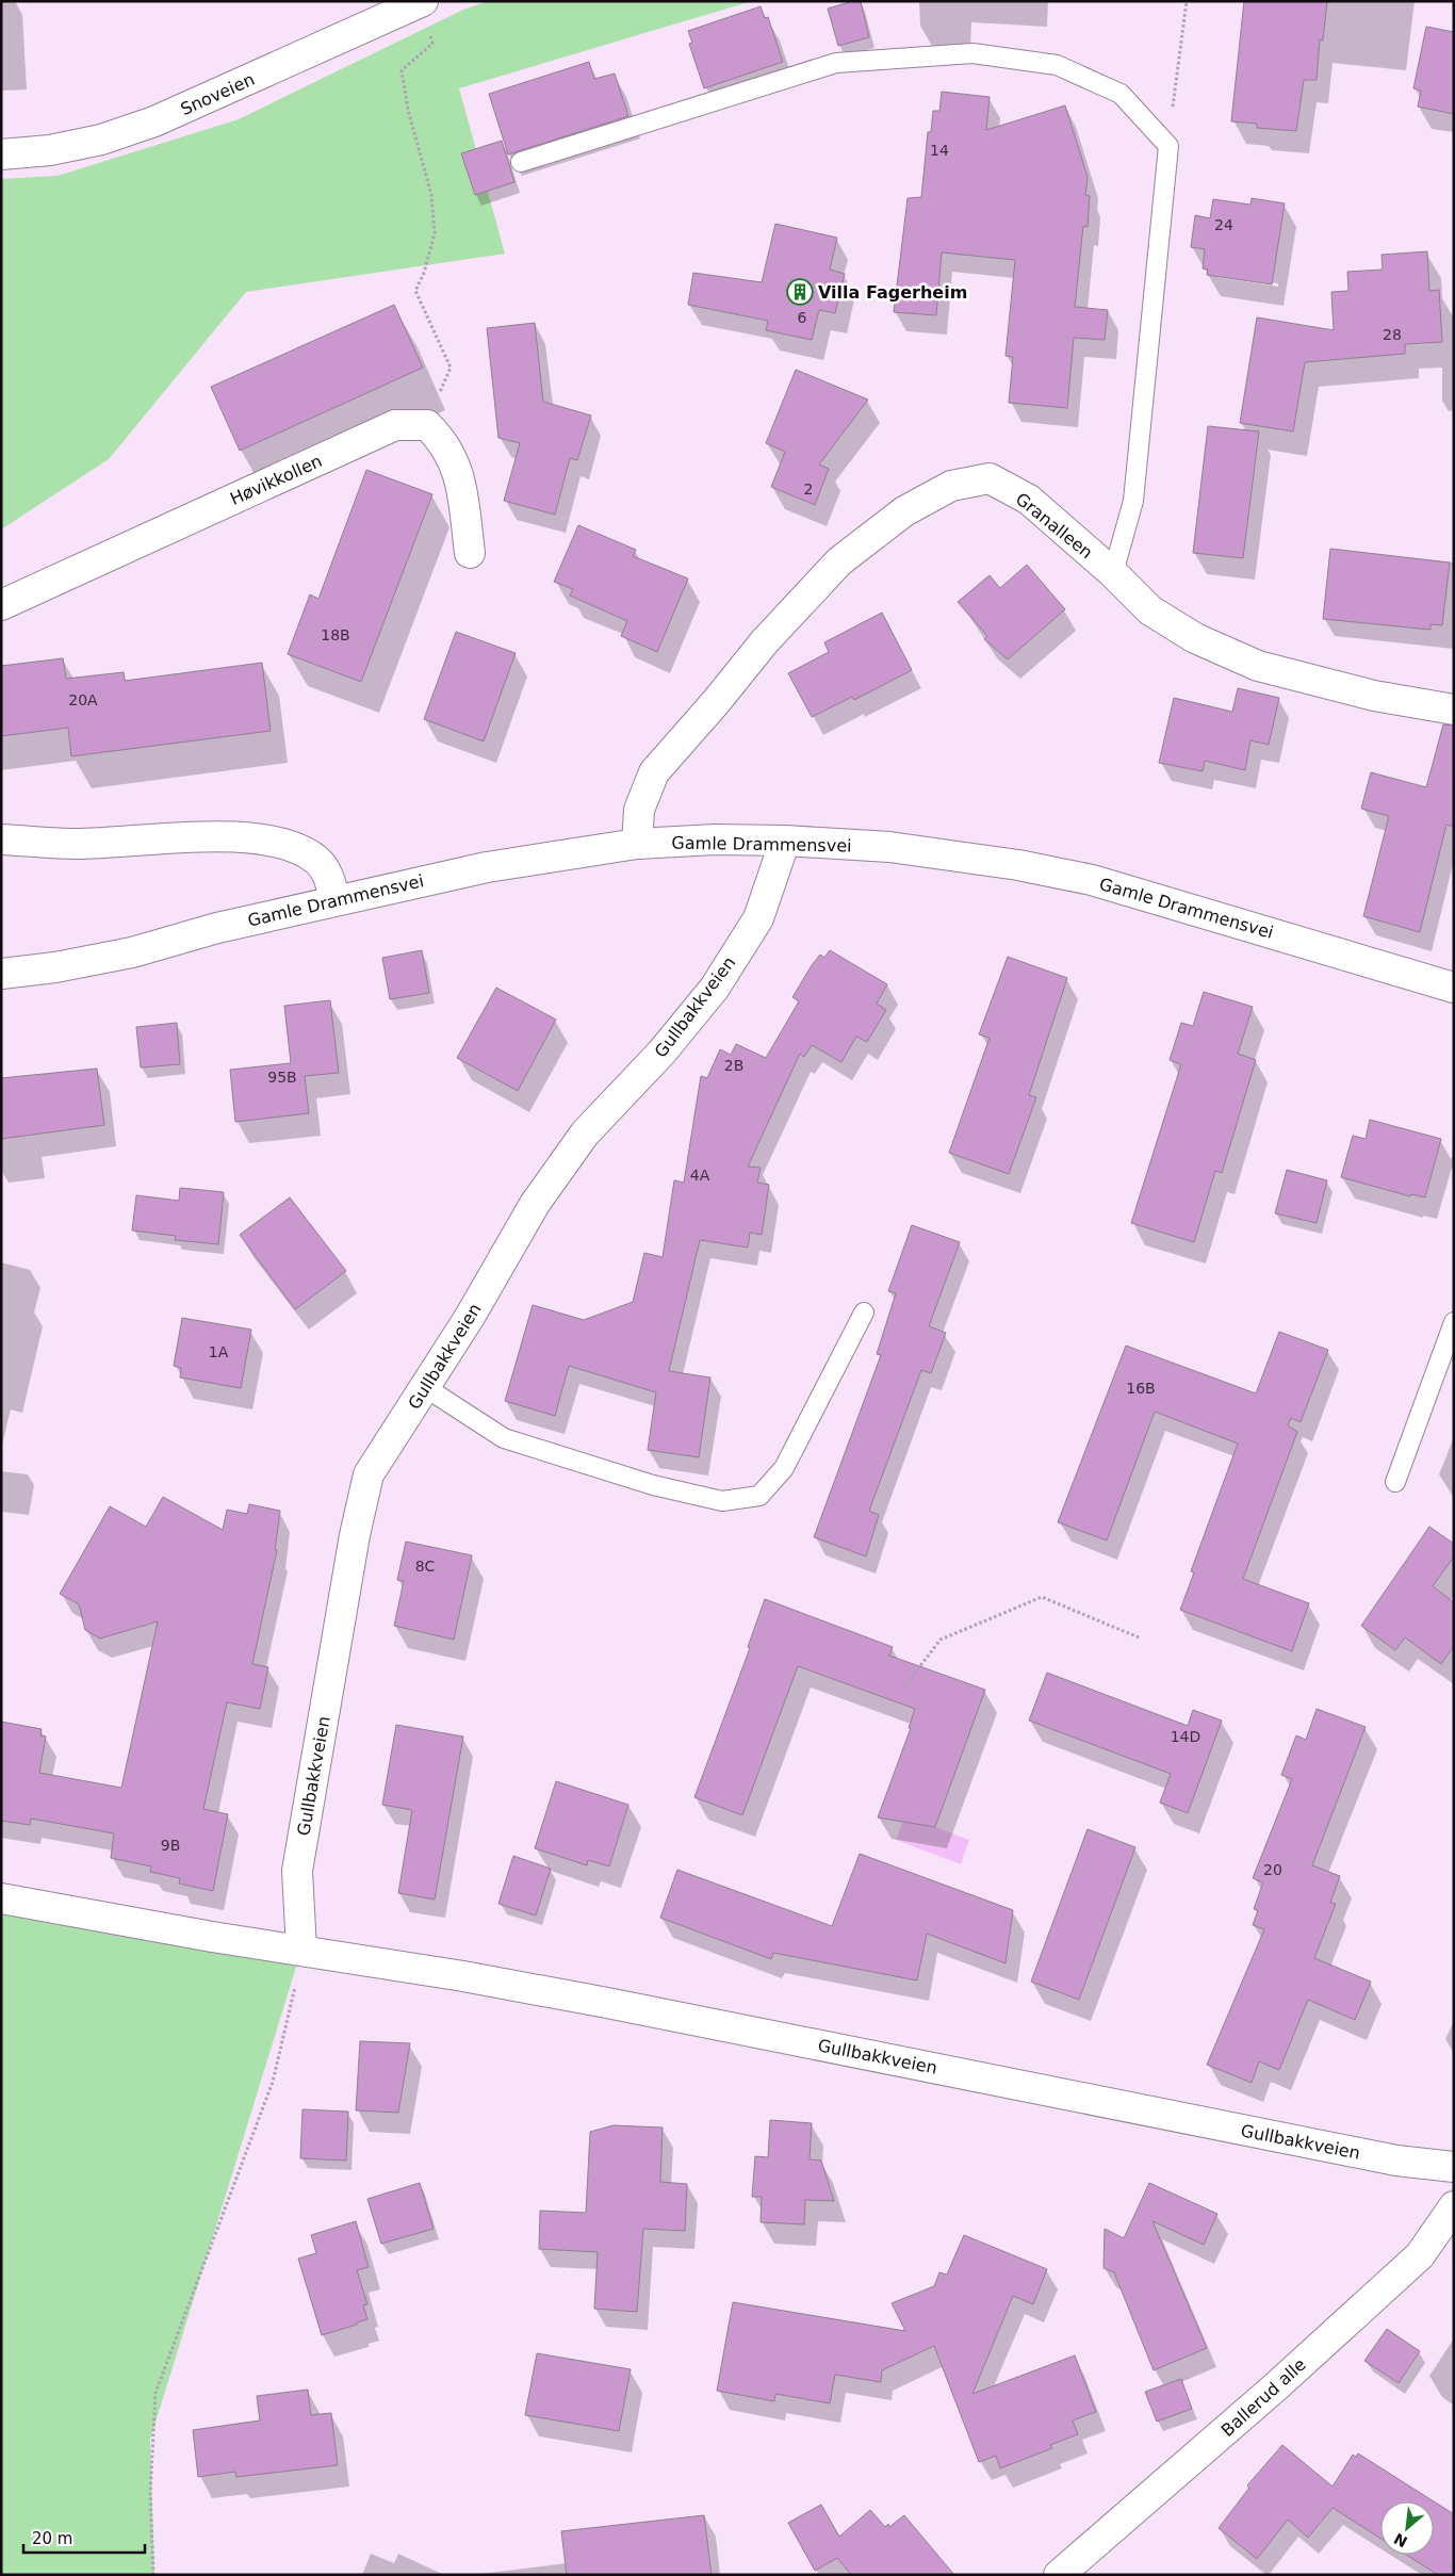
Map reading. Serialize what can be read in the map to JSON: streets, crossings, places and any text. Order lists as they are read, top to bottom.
{
  "streets": {
    "street": [
      "Snoveien",
      "Høvikkollen",
      "Granalleen",
      "Gamle Drammensvei",
      "Gullbakkveien",
      "Ballerud alle"
    ]
  },
  "crossings": [
    ["Granalleen", "Gamle Drammensvei"],
    ["Gamle Drammensvei", "Gullbakkveien"]
  ],
  "places": {
    "building": ["Villa Fagerheim"]
  },
  "house_numbers": [
    "14",
    "24",
    "6",
    "28",
    "2",
    "18B",
    "20A",
    "2B",
    "95B",
    "4A",
    "1A",
    "16B",
    "8C",
    "14D",
    "9B",
    "20"
  ],
  "scale_bar": "20 m",
  "north": "bottom left"
}
